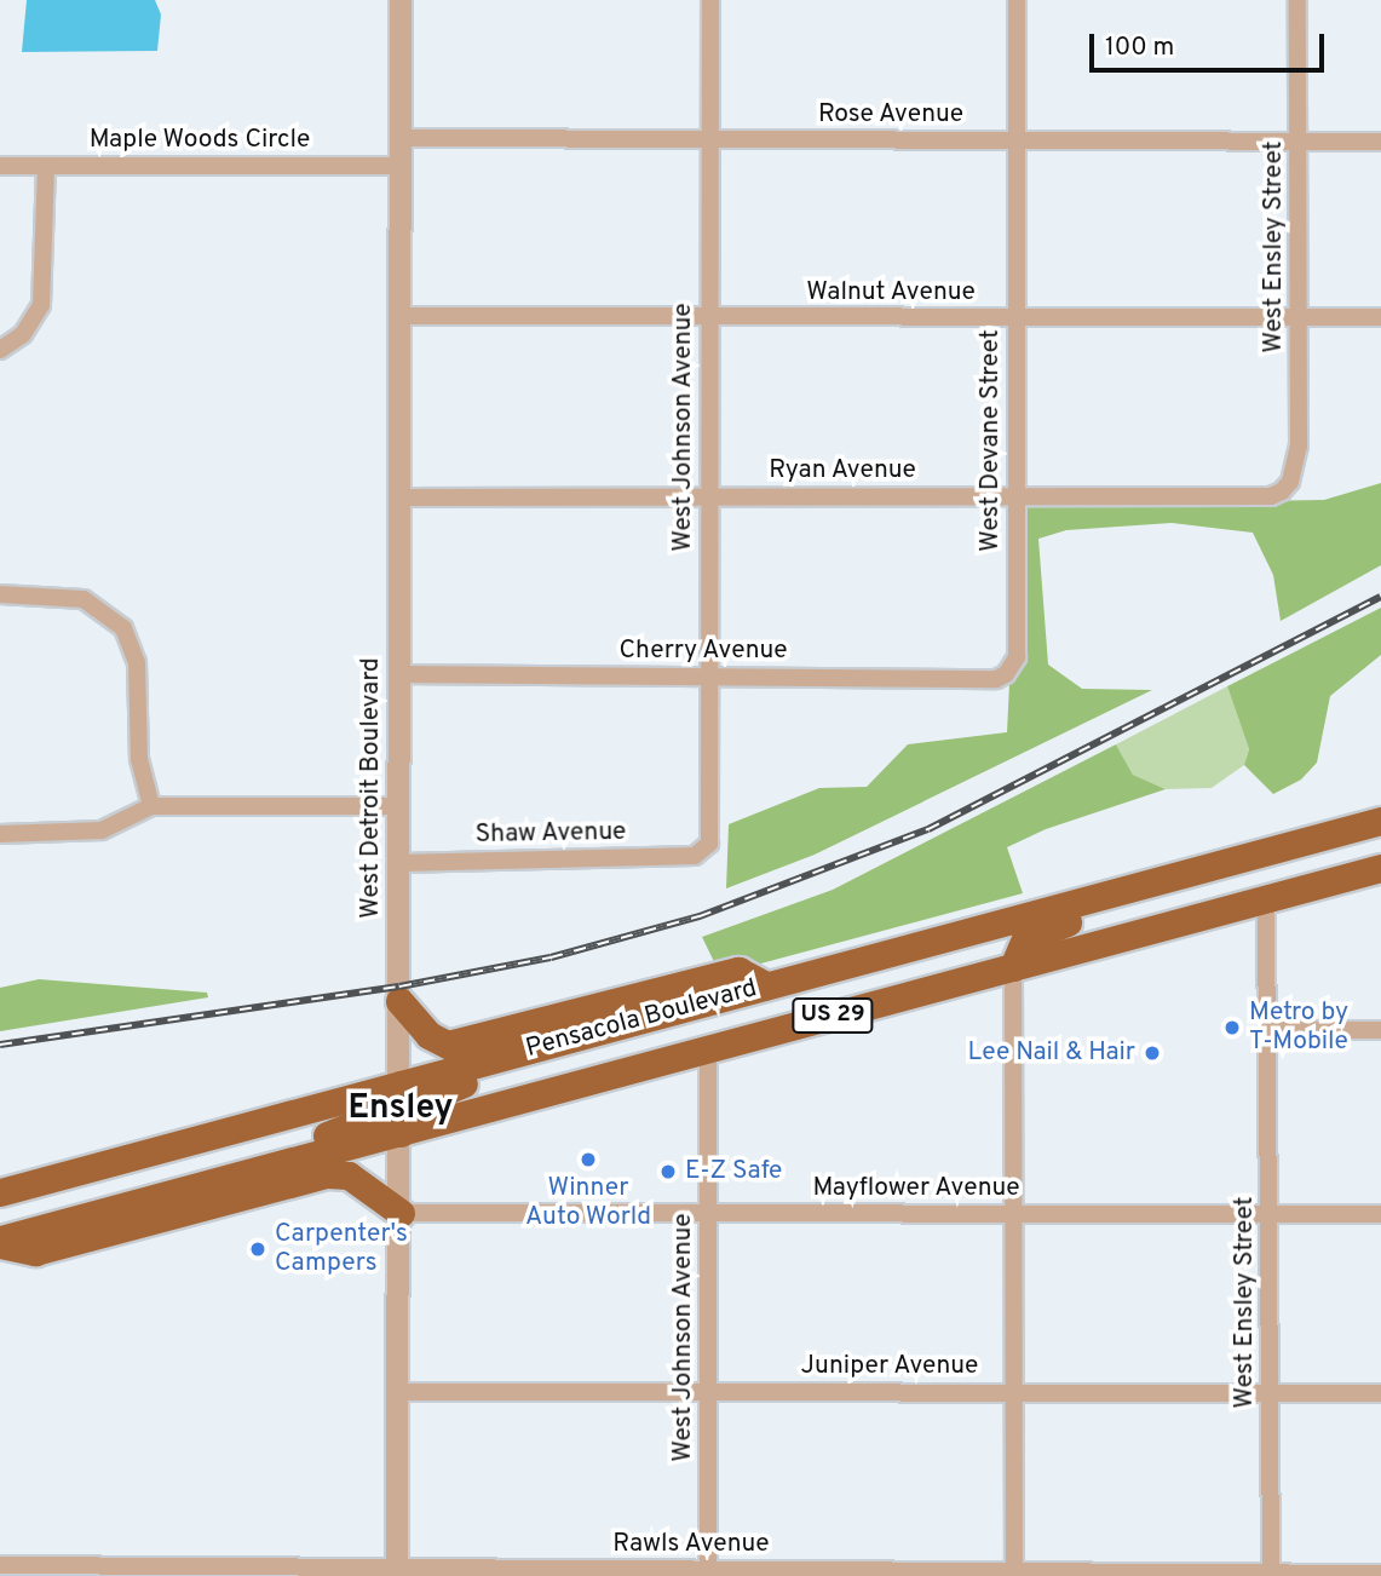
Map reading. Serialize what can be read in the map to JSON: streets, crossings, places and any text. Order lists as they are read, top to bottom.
{
  "streets": {
    "highway": ["US 29", "Pensacola Boulevard"],
    "street": [
      "Rose Avenue",
      "Maple Woods Circle",
      "West Ensley Street",
      "Walnut Avenue",
      "West Johnson Avenue",
      "West Devane Street",
      "Ryan Avenue",
      "Cherry Avenue",
      "West Detroit Boulevard",
      "Shaw Avenue",
      "Mayflower Avenue",
      "Juniper Avenue",
      "Rawls Avenue"
    ]
  },
  "crossings": [
    ["Rose Avenue", "West Ensley Street"],
    ["Rose Avenue", "West Johnson Avenue"],
    ["Rose Avenue", "West Devane Street"],
    ["Rose Avenue", "West Detroit Boulevard"],
    ["Maple Woods Circle", "West Detroit Boulevard"],
    ["West Ensley Street", "Walnut Avenue"],
    ["West Ensley Street", "Ryan Avenue"],
    ["West Ensley Street", "Pensacola Boulevard"],
    ["West Ensley Street", "Mayflower Avenue"],
    ["West Ensley Street", "Juniper Avenue"],
    ["West Ensley Street", "Rawls Avenue"],
    ["Walnut Avenue", "West Johnson Avenue"],
    ["Walnut Avenue", "West Devane Street"],
    ["Walnut Avenue", "West Detroit Boulevard"],
    ["West Johnson Avenue", "Ryan Avenue"],
    ["West Johnson Avenue", "Cherry Avenue"],
    ["West Johnson Avenue", "Shaw Avenue"],
    ["West Johnson Avenue", "Pensacola Boulevard"],
    ["West Johnson Avenue", "Mayflower Avenue"],
    ["West Johnson Avenue", "Juniper Avenue"],
    ["West Johnson Avenue", "Rawls Avenue"],
    ["West Devane Street", "Ryan Avenue"],
    ["West Devane Street", "Cherry Avenue"],
    ["Ryan Avenue", "West Detroit Boulevard"],
    ["Cherry Avenue", "West Detroit Boulevard"],
    ["West Detroit Boulevard", "Shaw Avenue"],
    ["West Detroit Boulevard", "Pensacola Boulevard"],
    ["West Detroit Boulevard", "Mayflower Avenue"],
    ["West Detroit Boulevard", "Juniper Avenue"],
    ["West Detroit Boulevard", "Rawls Avenue"]
  ],
  "districts": ["Ensley"],
  "places": [
    "Metro by T-Mobile",
    "Lee Nail & Hair",
    "Winner Auto World",
    "E-Z Safe",
    "Carpenter's Campers"
  ],
  "scale_bar": "100 m"
}
